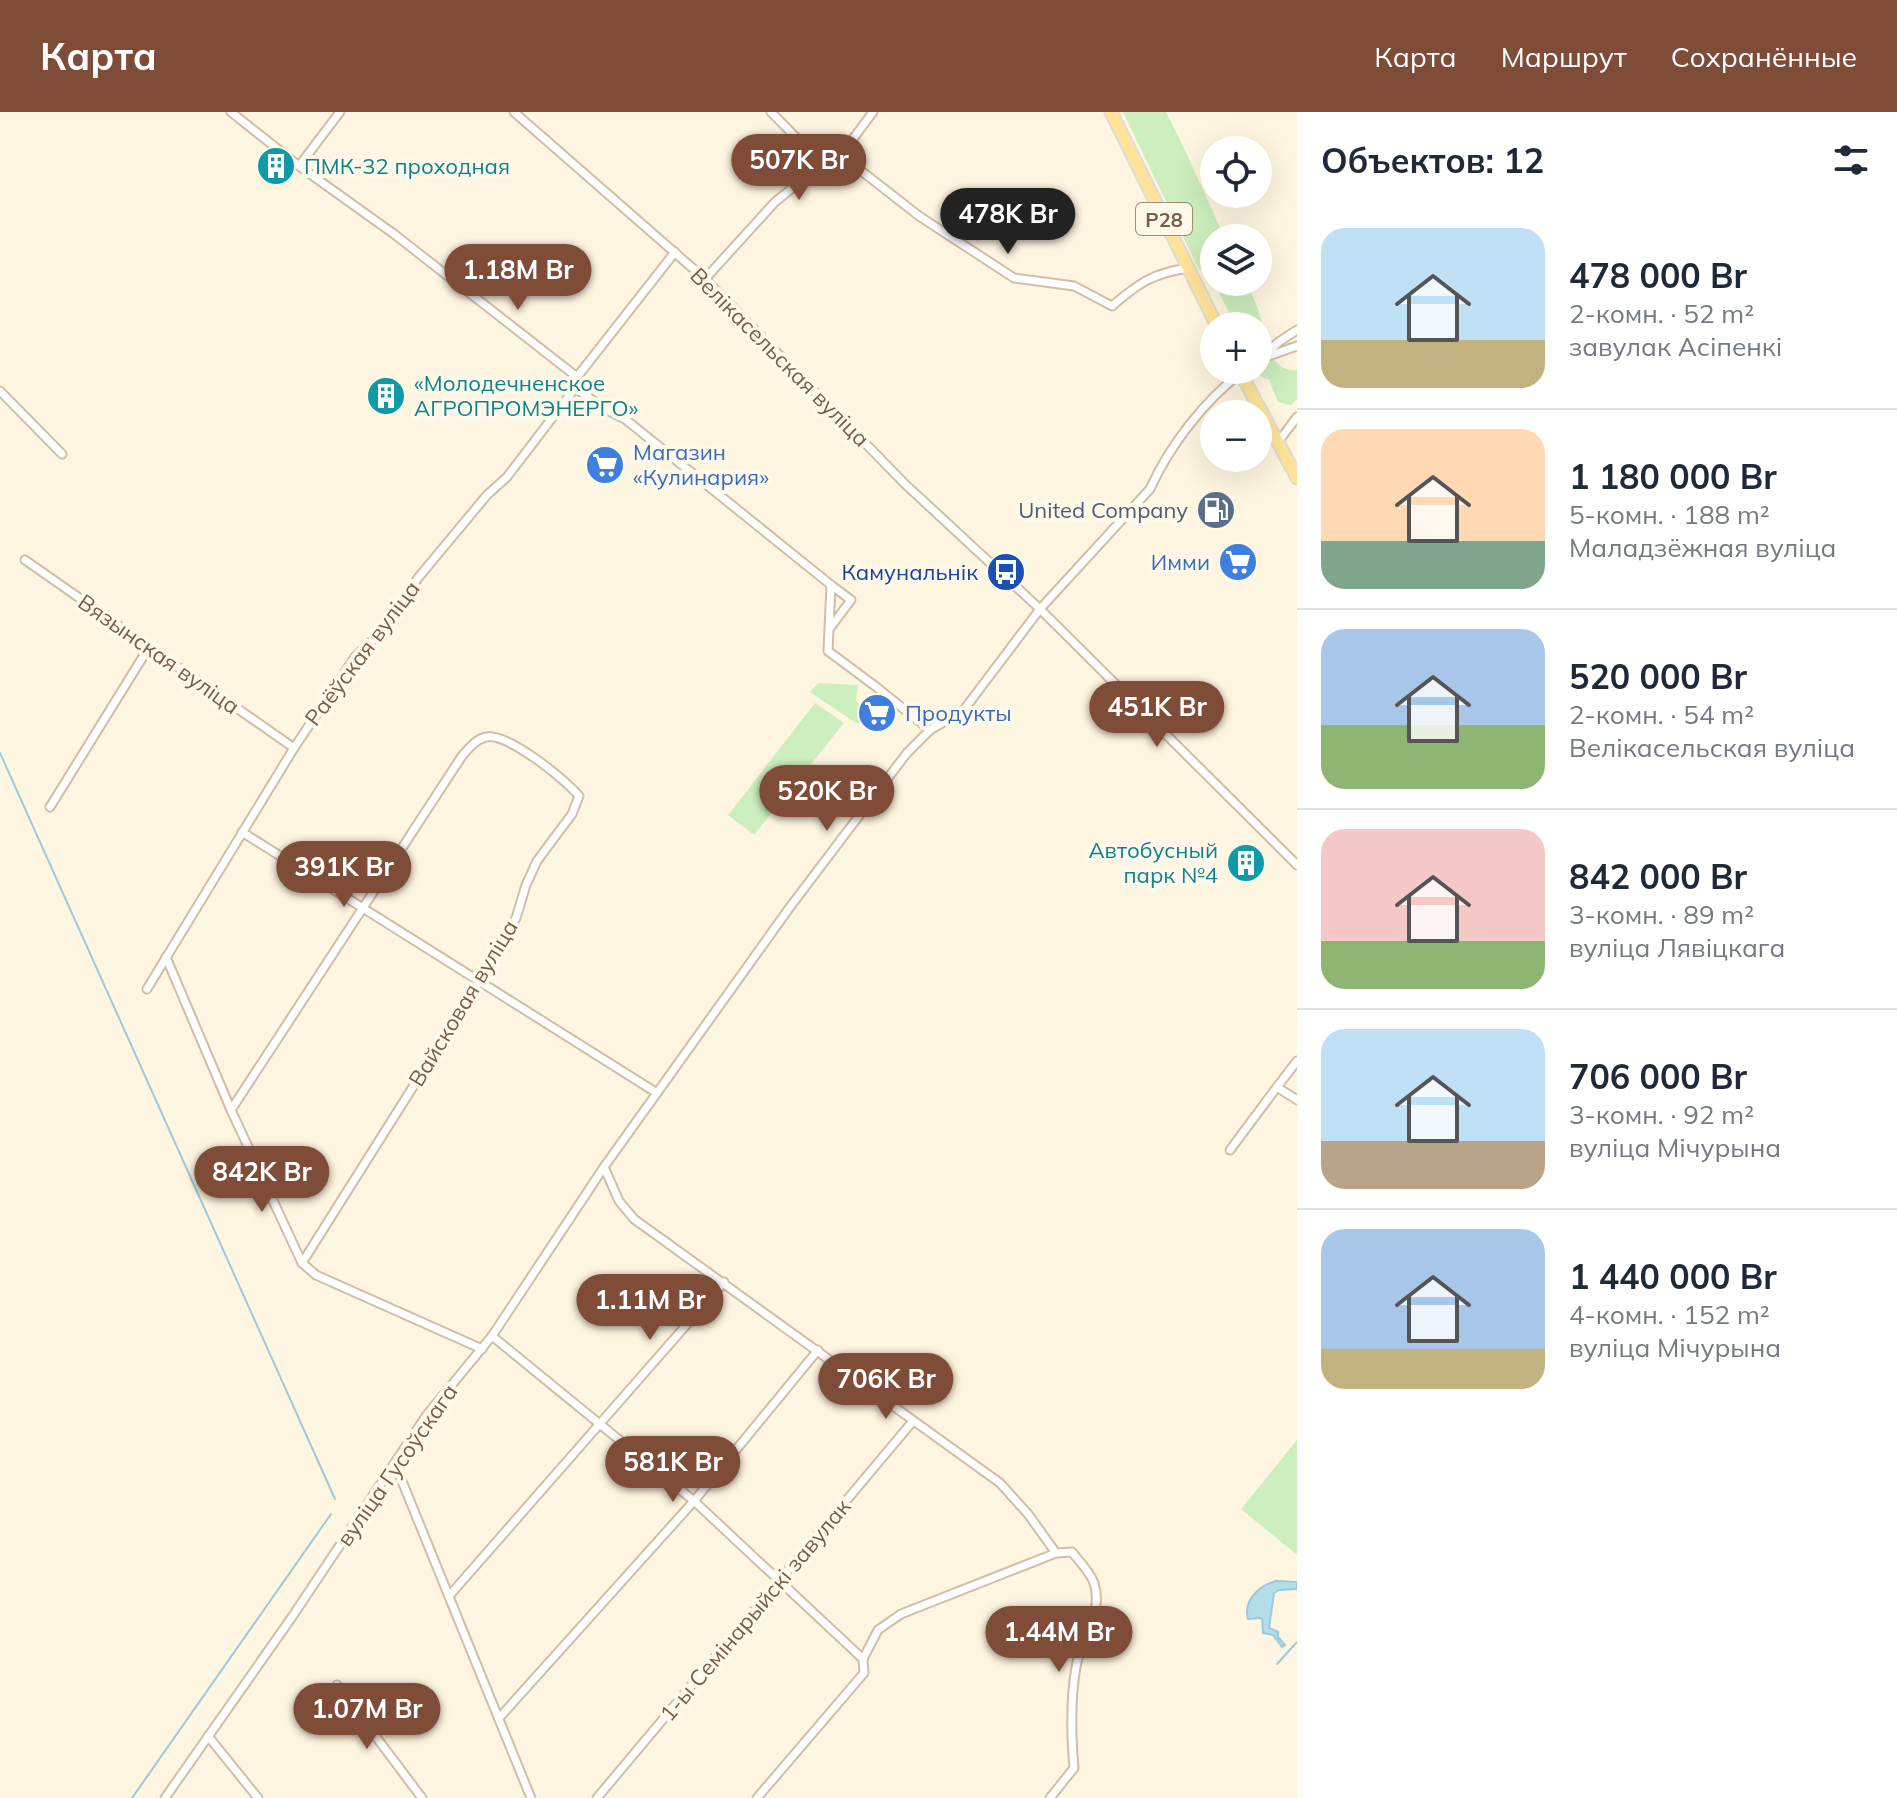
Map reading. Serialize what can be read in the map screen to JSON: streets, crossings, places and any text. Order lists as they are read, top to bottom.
{
  "streets": {
    "main road": ["Р28"],
    "street": [
      "Велікасельская вуліца",
      "Раёўская вуліца",
      "Вязынская вуліца",
      "Вайсковая вуліца",
      "вуліца Гусоўскага",
      "1-ы Семінарыйскі завулак"
    ]
  },
  "crossings": [
    ["Раёўская вуліца", "Вязынская вуліца"]
  ],
  "places": {
    "building": ["ПМК-32 проходная", "«Молодечненское АГРОПРОМЭНЕРГО»", "Автобусный парк №4"],
    "supermarket": ["Магазин «Кулинария»", "Имми", "Продукты"],
    "fuel station": ["United Company"],
    "bus stop": ["Камунальнік"]
  },
  "page": {
    "header": "Карта",
    "nav": ["Карта", "Маршрут", "Сохранённые"],
    "heading": "Объектов: 12",
    "price": [
      "507K Br",
      "478K Br",
      "1.18M Br",
      "451K Br",
      "520K Br",
      "391K Br",
      "842K Br",
      "1.11M Br",
      "706K Br",
      "581K Br",
      "1.44M Br",
      "1.07M Br"
    ],
    "map_buttons": ["+", "−"],
    "list": [
      {
        "name": "478 000 Br",
        "note": "2-комн. · 52 m² · завулак Асіпенкі"
      },
      {
        "name": "1 180 000 Br",
        "note": "5-комн. · 188 m² · Маладзёжная вуліца"
      },
      {
        "name": "520 000 Br",
        "note": "2-комн. · 54 m² · Велікасельская вуліца"
      },
      {
        "name": "842 000 Br",
        "note": "3-комн. · 89 m² · вуліца Лявіцкага"
      },
      {
        "name": "706 000 Br",
        "note": "3-комн. · 92 m² · вуліца Мічурына"
      },
      {
        "name": "1 440 000 Br",
        "note": "4-комн. · 152 m² · вуліца Мічурына"
      }
    ]
  }
}
